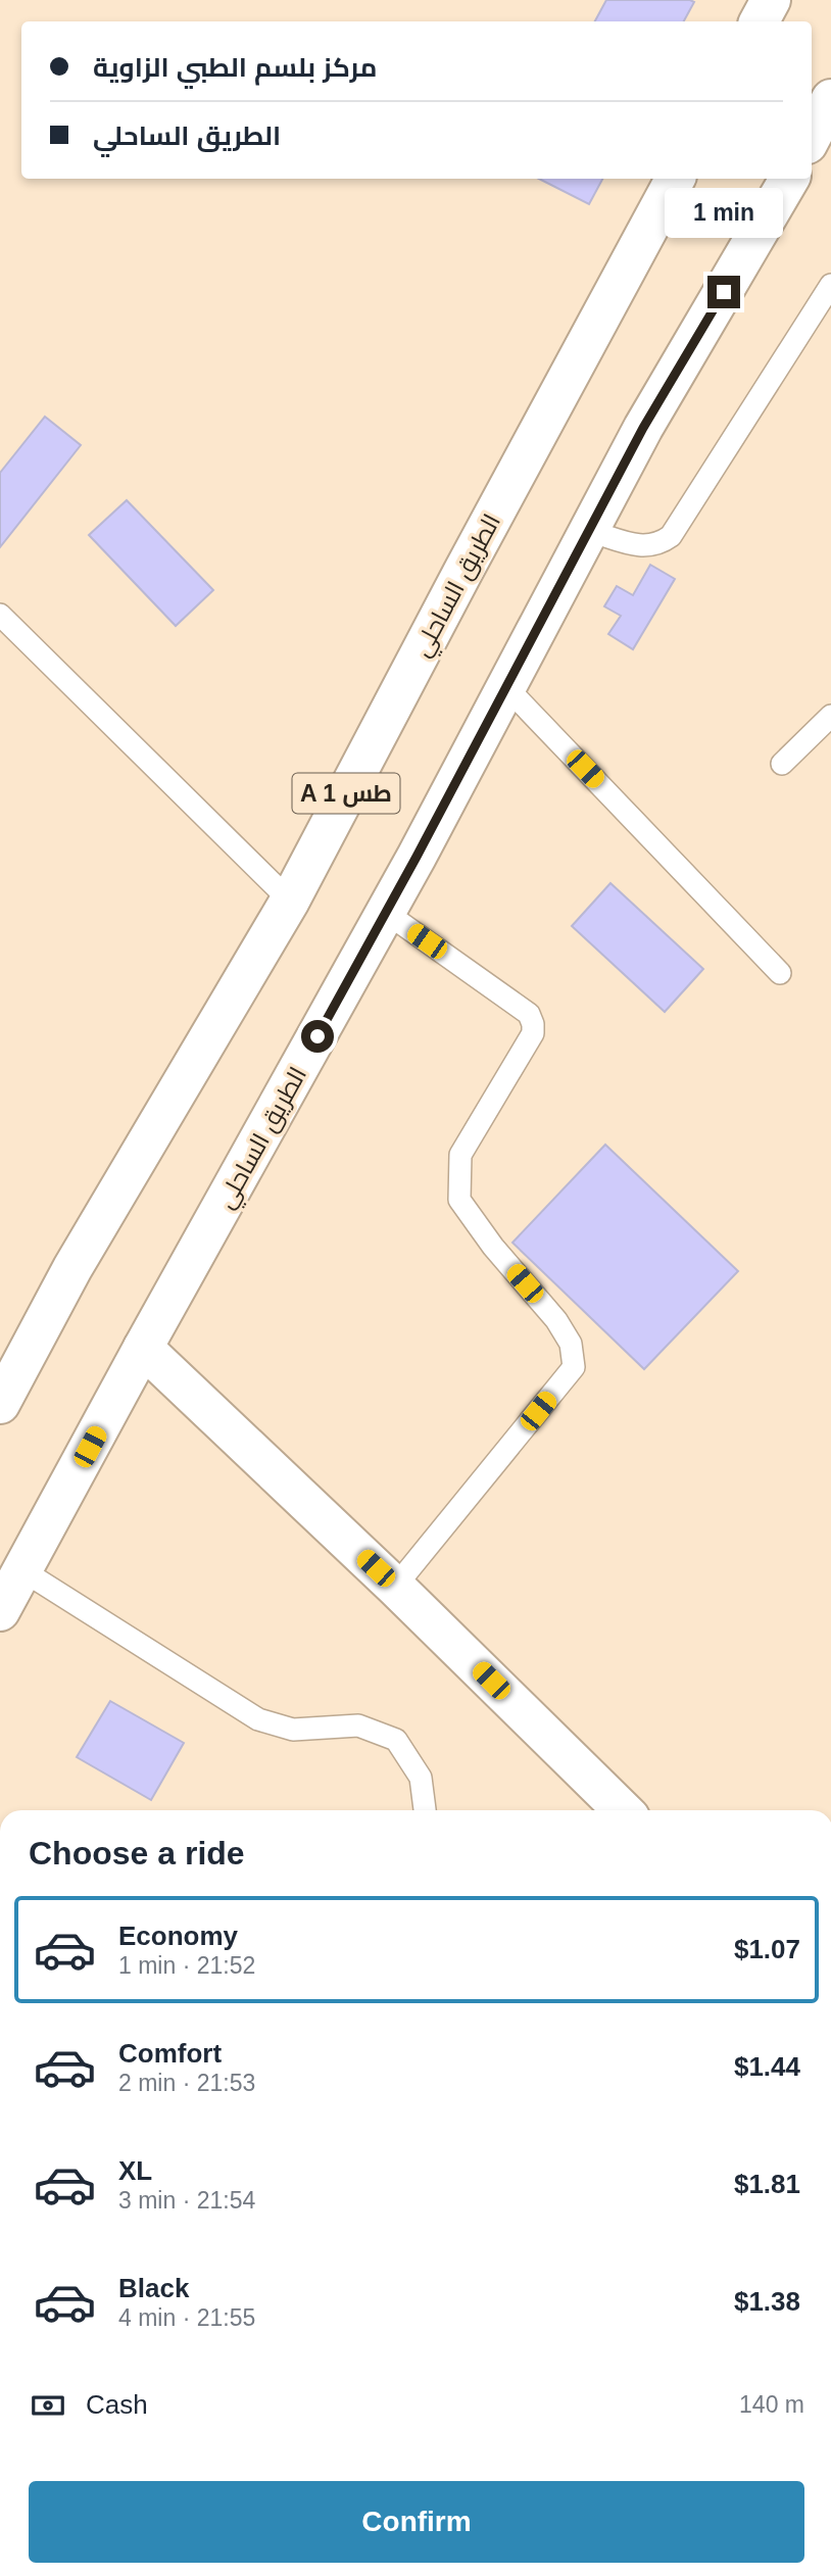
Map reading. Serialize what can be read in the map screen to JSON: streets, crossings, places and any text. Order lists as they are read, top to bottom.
{
  "streets": {
    "main road": ["الطريق الساحلي", "A 1 طس"]
  },
  "page": {
    "banner": ["مركز بلسم الطبي الزاوية", "الطريق الساحلي"],
    "bubble": "1 min",
    "heading": "Choose a ride",
    "list": [
      {
        "name": "Economy",
        "note": "1 min · 21:52",
        "value": "$1.07"
      },
      {
        "name": "Comfort",
        "note": "2 min · 21:53",
        "value": "$1.44"
      },
      {
        "name": "XL",
        "note": "3 min · 21:54",
        "value": "$1.81"
      },
      {
        "name": "Black",
        "note": "4 min · 21:55",
        "value": "$1.38"
      }
    ],
    "pay": ["Cash", "140 m"],
    "buttons": "Confirm"
  }
}
